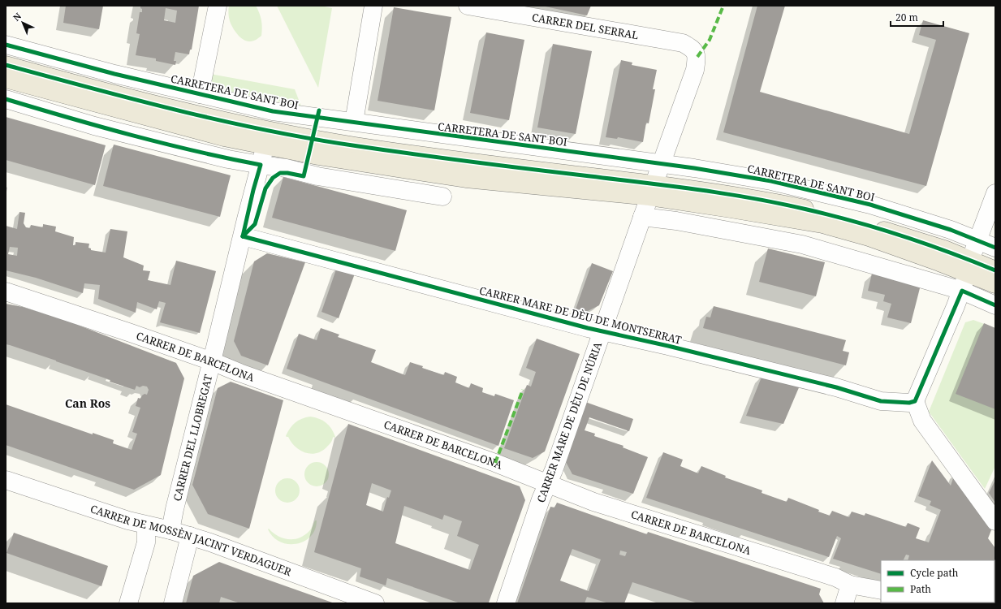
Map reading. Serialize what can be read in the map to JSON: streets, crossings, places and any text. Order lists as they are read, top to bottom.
{
  "streets": {
    "street": [
      "CARRER DEL SERRAL",
      "CARRETERA DE SANT BOI",
      "CARRER MARE DE DÈU DE MONTSERRAT",
      "CARRER DE BARCELONA",
      "CARRER MARE DE DÈU DE NÚRIA",
      "CARRER DEL LLOBREGAT",
      "CARRER DE MOSSÈN JACINT VERDAGUER"
    ]
  },
  "crossings": [
    ["CARRER DEL SERRAL", "CARRER MARE DE DÈU DE NÚRIA"],
    ["CARRETERA DE SANT BOI", "CARRER MARE DE DÈU DE NÚRIA"],
    ["CARRER MARE DE DÈU DE MONTSERRAT", "CARRER MARE DE DÈU DE NÚRIA"],
    ["CARRER MARE DE DÈU DE MONTSERRAT", "CARRER DEL LLOBREGAT"],
    ["CARRER DE BARCELONA", "CARRER MARE DE DÈU DE NÚRIA"],
    ["CARRER DE BARCELONA", "CARRER DEL LLOBREGAT"],
    ["CARRER DEL LLOBREGAT", "CARRER DE MOSSÈN JACINT VERDAGUER"]
  ],
  "districts": ["Can Ros"],
  "legend": ["Cycle path", "Path"],
  "scale_bar": "20 m",
  "north": "top left"
}
